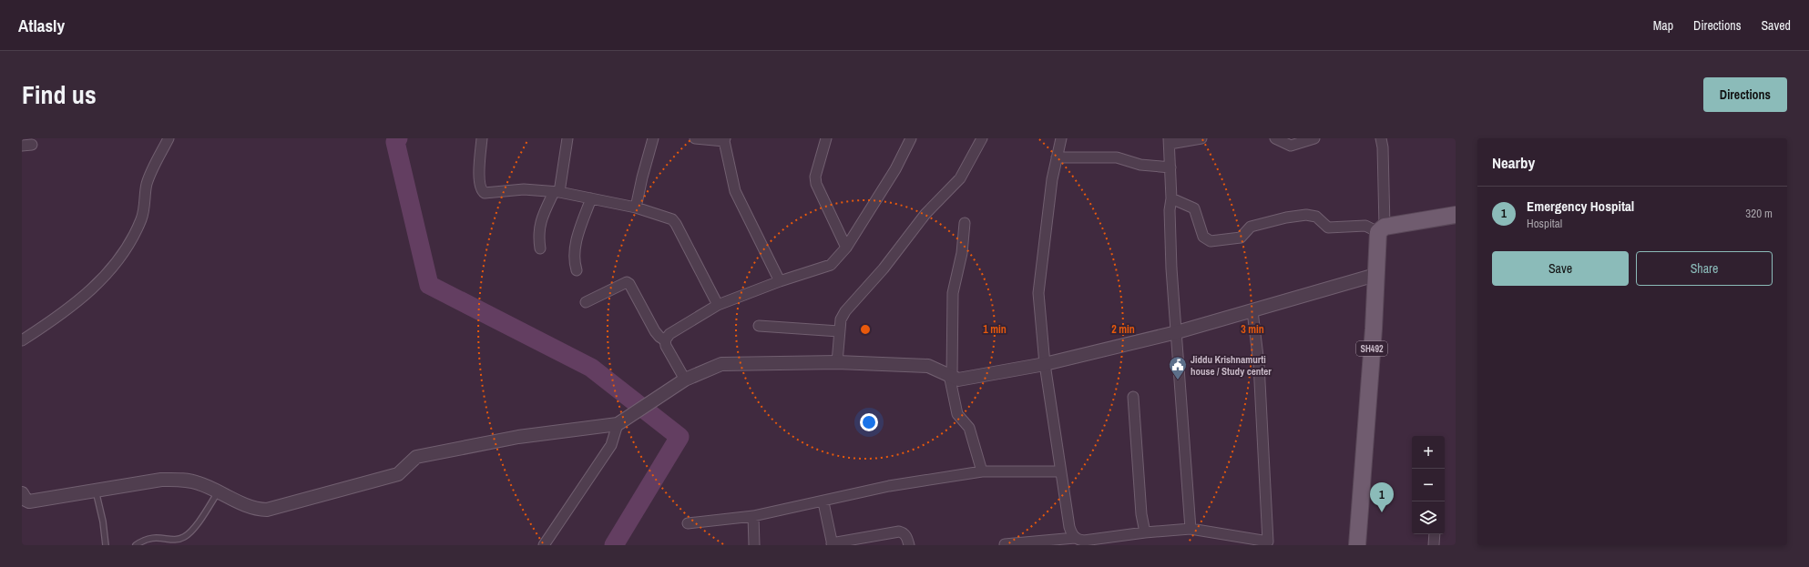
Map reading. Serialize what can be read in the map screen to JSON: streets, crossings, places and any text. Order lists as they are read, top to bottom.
{
  "streets": {
    "main road": ["SH492"]
  },
  "places": {
    "public building": ["Jiddu Krishnamurti house / Study center"]
  },
  "page": {
    "header": "Atlasly",
    "nav": ["Map", "Directions", "Saved"],
    "title": "Find us",
    "buttons": [
      "Directions",
      ["Save", "Share"]
    ],
    "heading": "Nearby",
    "list": [
      {
        "mark": "1",
        "name": "Emergency Hospital",
        "note": "Hospital",
        "value": "320 m"
      }
    ],
    "map_buttons": ["+", "−"],
    "pins": "1"
  },
  "rings": ["1 min", "2 min", "3 min"]
}
